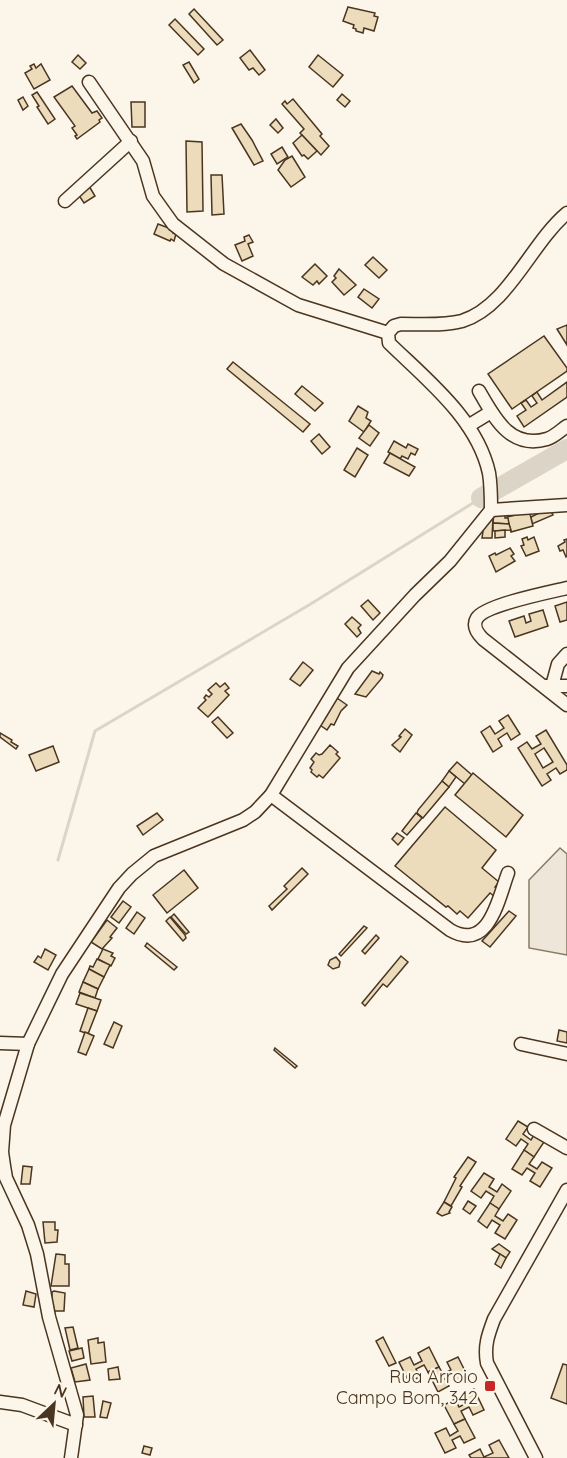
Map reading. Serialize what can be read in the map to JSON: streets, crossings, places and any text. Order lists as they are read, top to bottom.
{
  "places": {
    "transit": ["Rua Arroio Campo Bom, 342"]
  },
  "north": "top right"
}
